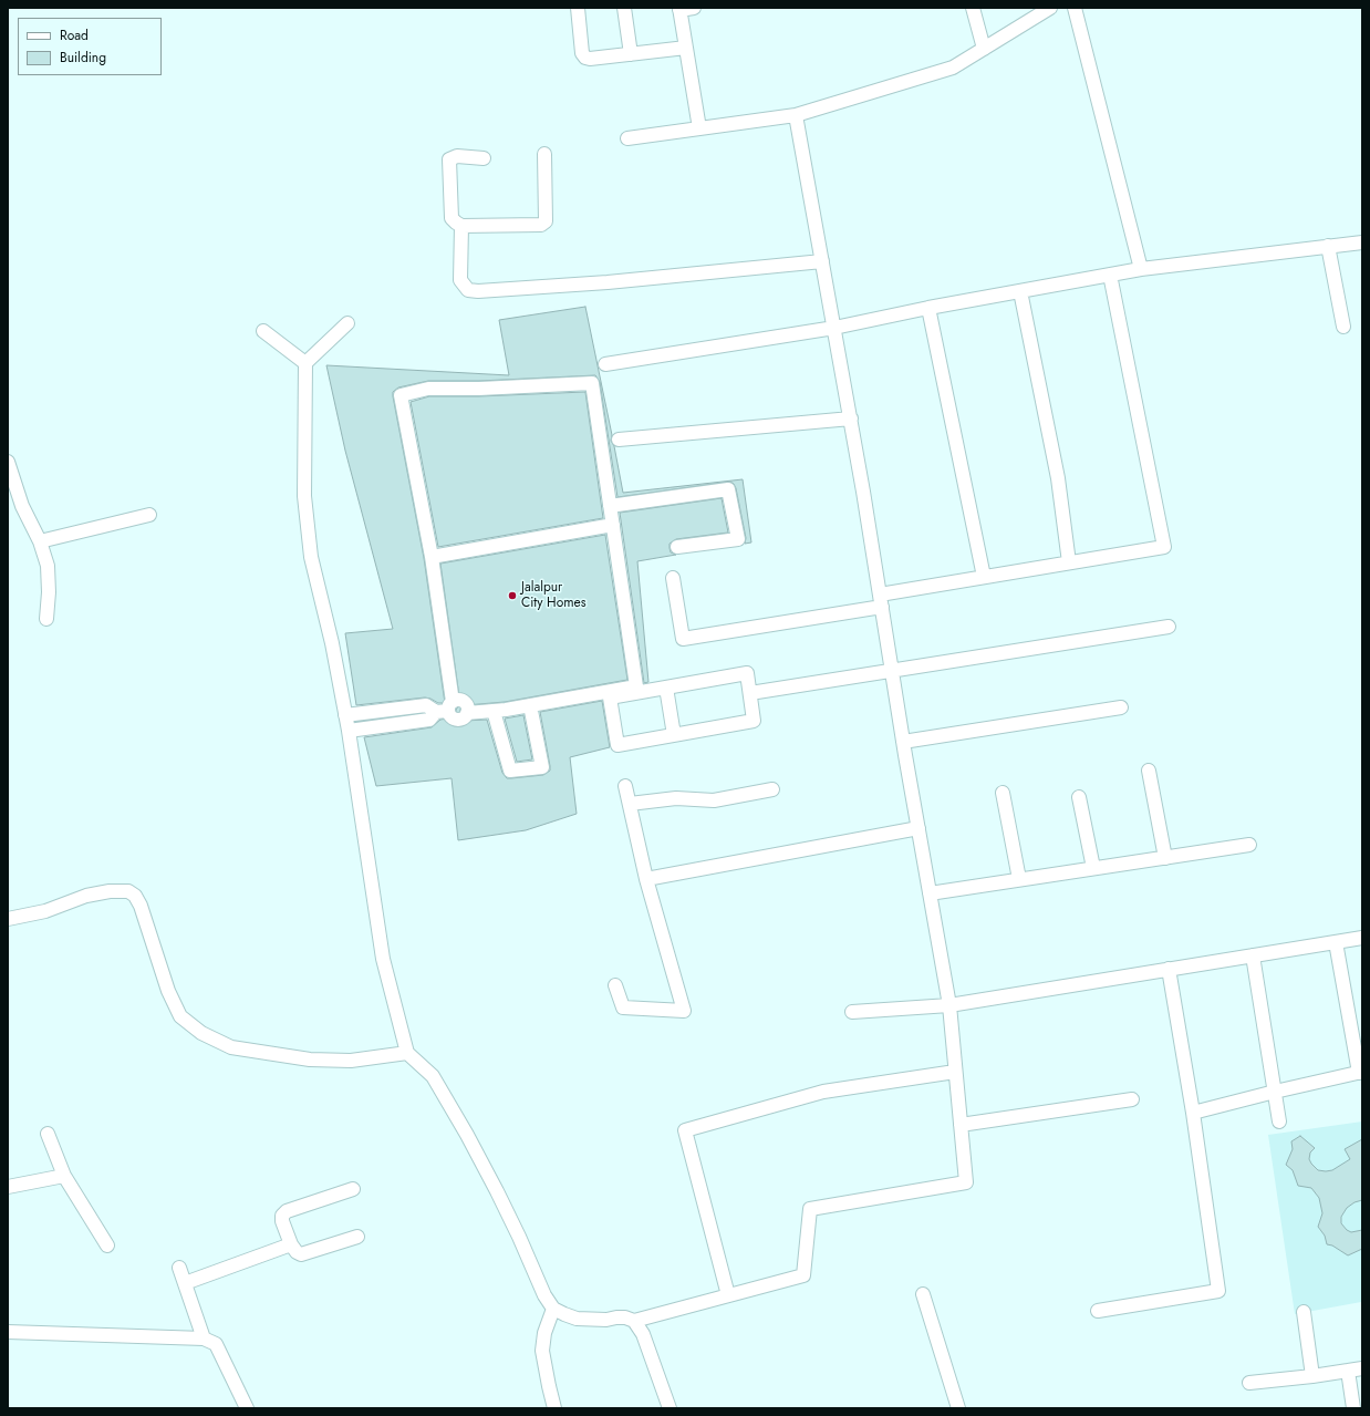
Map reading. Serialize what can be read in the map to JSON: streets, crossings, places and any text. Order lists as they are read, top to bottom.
{
  "places": ["Jalalpur City Homes"],
  "legend": ["Road", "Building"]
}
